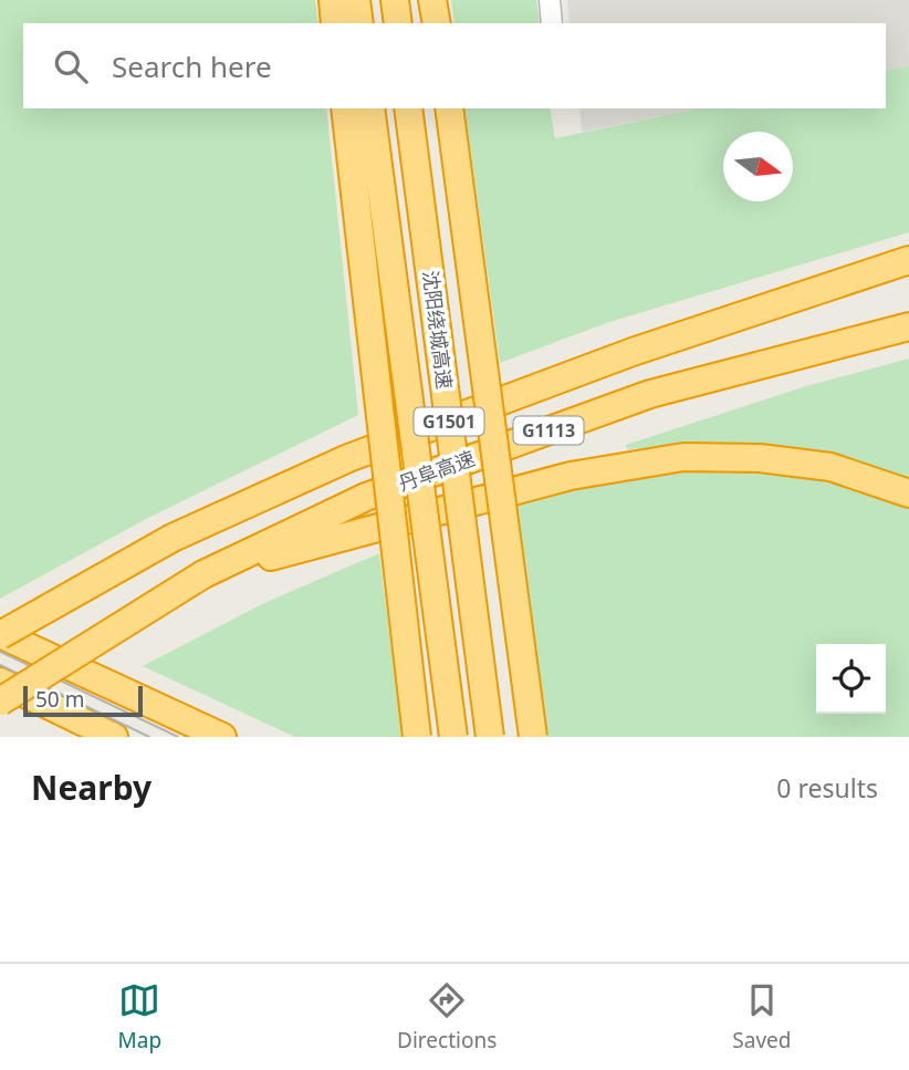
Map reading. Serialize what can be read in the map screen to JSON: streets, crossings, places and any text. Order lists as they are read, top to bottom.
{
  "streets": {
    "highway": [
      "沈阳绕城高速",
      "G1501",
      "G1113",
      "丹阜高速"
    ]
  },
  "scale_bar": "50 m",
  "north": "right",
  "page": {
    "search": "Search here",
    "scale": "50 m",
    "heading": ["Nearby", "0 results"],
    "nav": ["Map", "Directions", "Saved"]
  }
}
